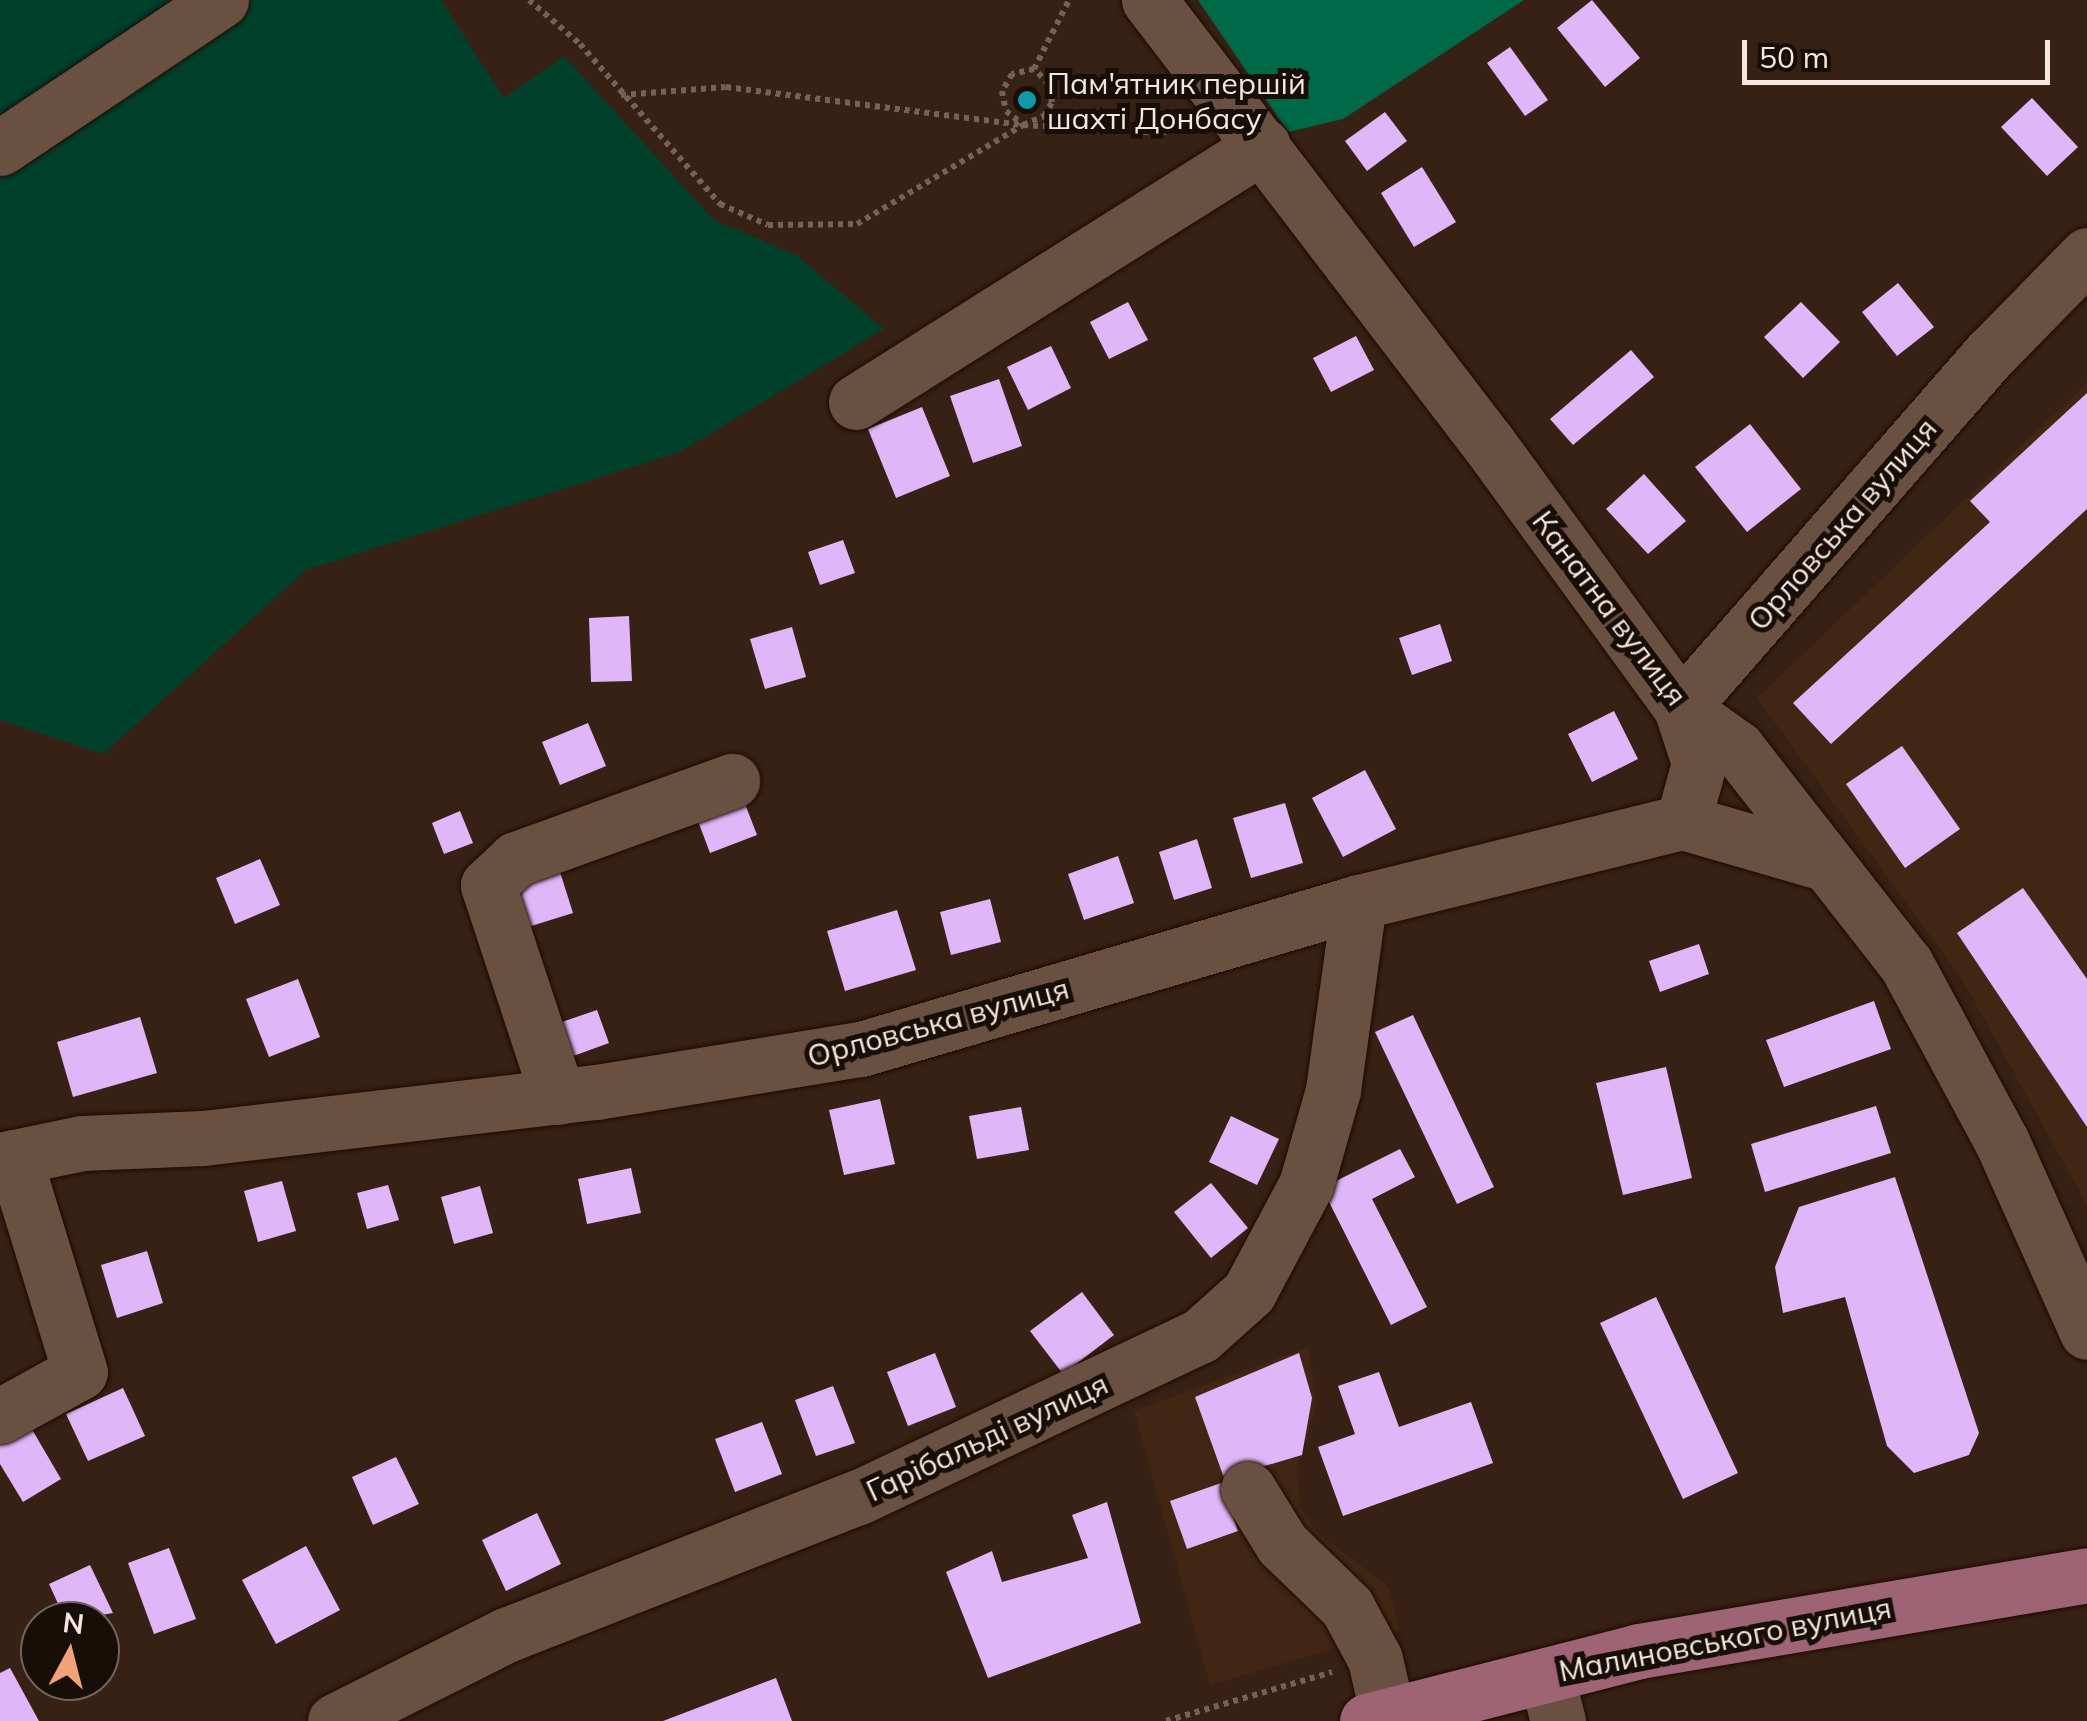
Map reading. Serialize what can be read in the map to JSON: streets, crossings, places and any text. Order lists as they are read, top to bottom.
{
  "streets": {
    "main road": ["Малиновського вулиця"],
    "street": ["Орловська вулиця", "Канатна вулиця", "Гарібальді вулиця"]
  },
  "crossings": [
    ["Орловська вулиця", "Канатна вулиця"],
    ["Орловська вулиця", "Гарібальді вулиця"]
  ],
  "places": ["Пам'ятник першій шахті Донбасу"],
  "scale_bar": "50 m",
  "north": "top"
}
